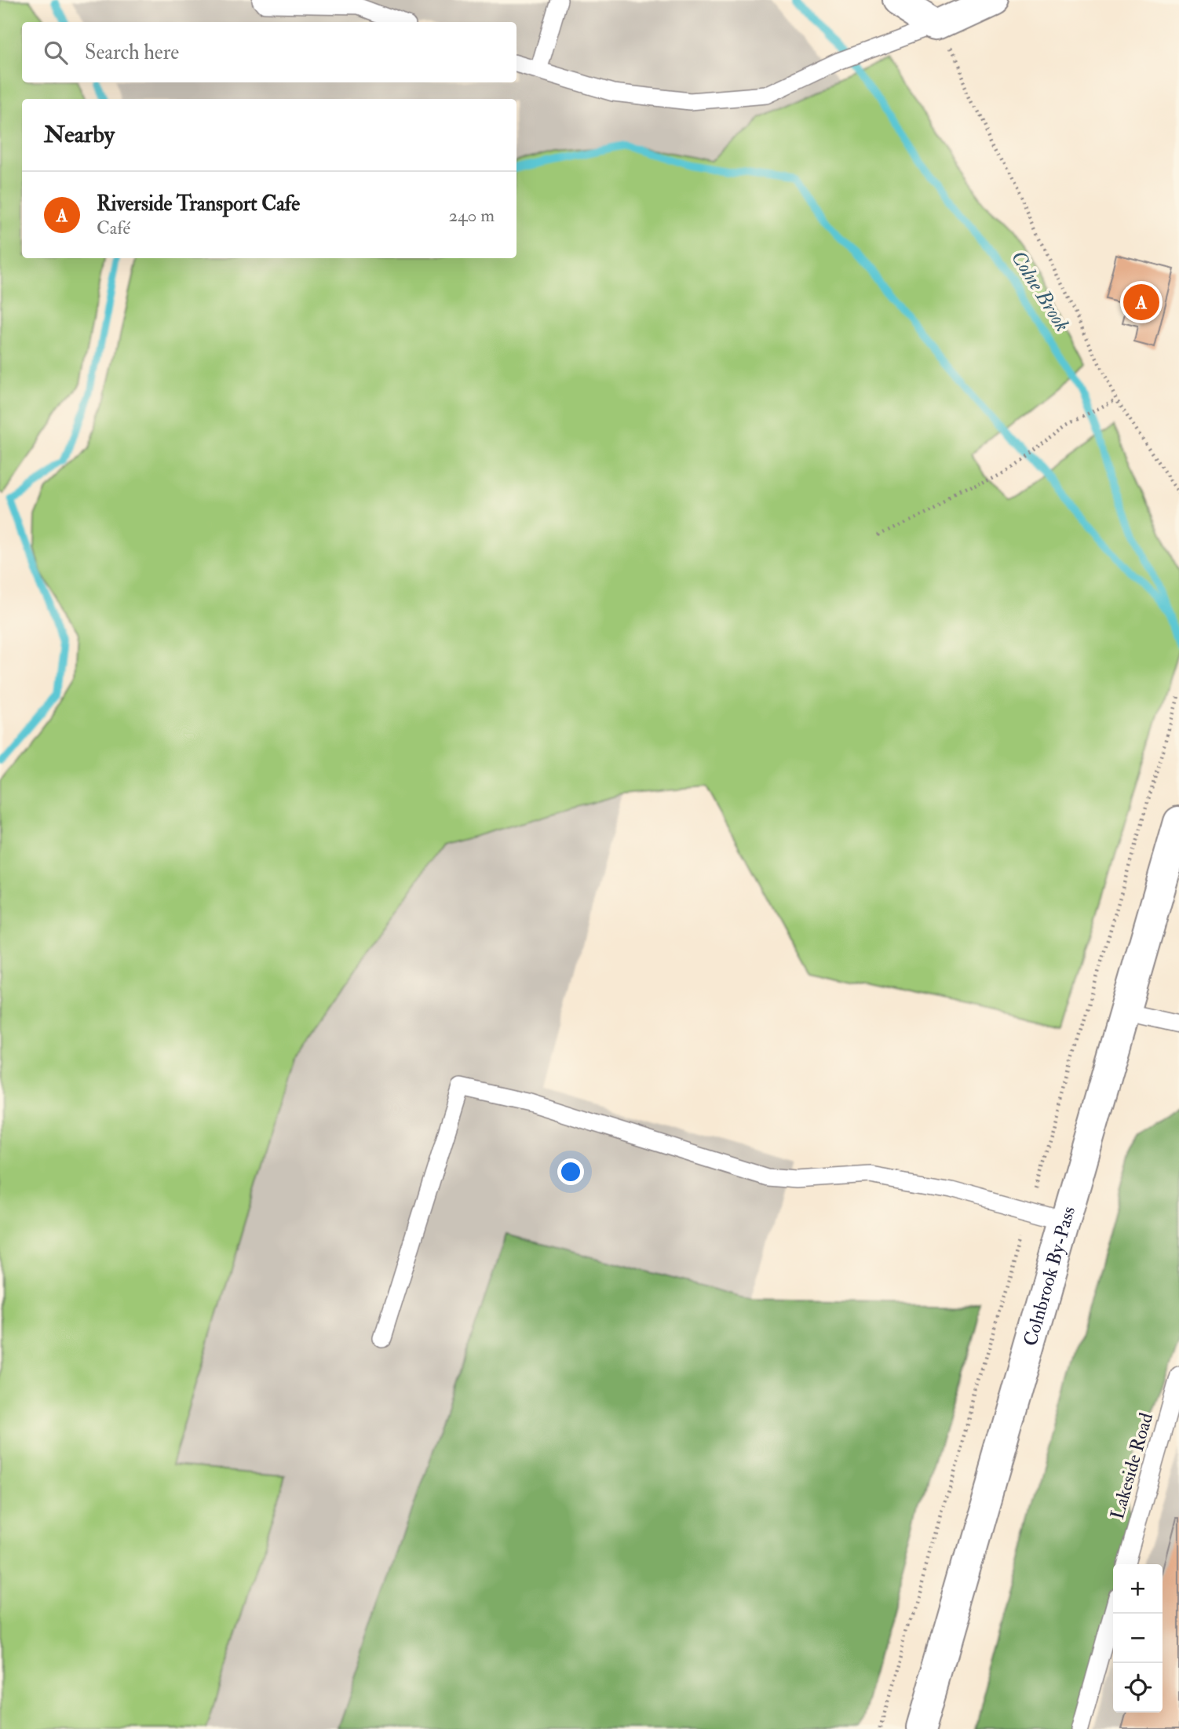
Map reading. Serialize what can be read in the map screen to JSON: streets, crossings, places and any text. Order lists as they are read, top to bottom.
{
  "streets": {
    "main road": ["Colnbrook By-Pass"],
    "lane": ["Lakeside Road"]
  },
  "water": ["Colne Brook"],
  "page": {
    "search": "Search here",
    "heading": "Nearby",
    "list": [
      {
        "mark": "A",
        "name": "Riverside Transport Cafe",
        "note": "Café",
        "value": "240 m"
      }
    ],
    "pins": "A",
    "map_buttons": ["+", "−"]
  }
}
